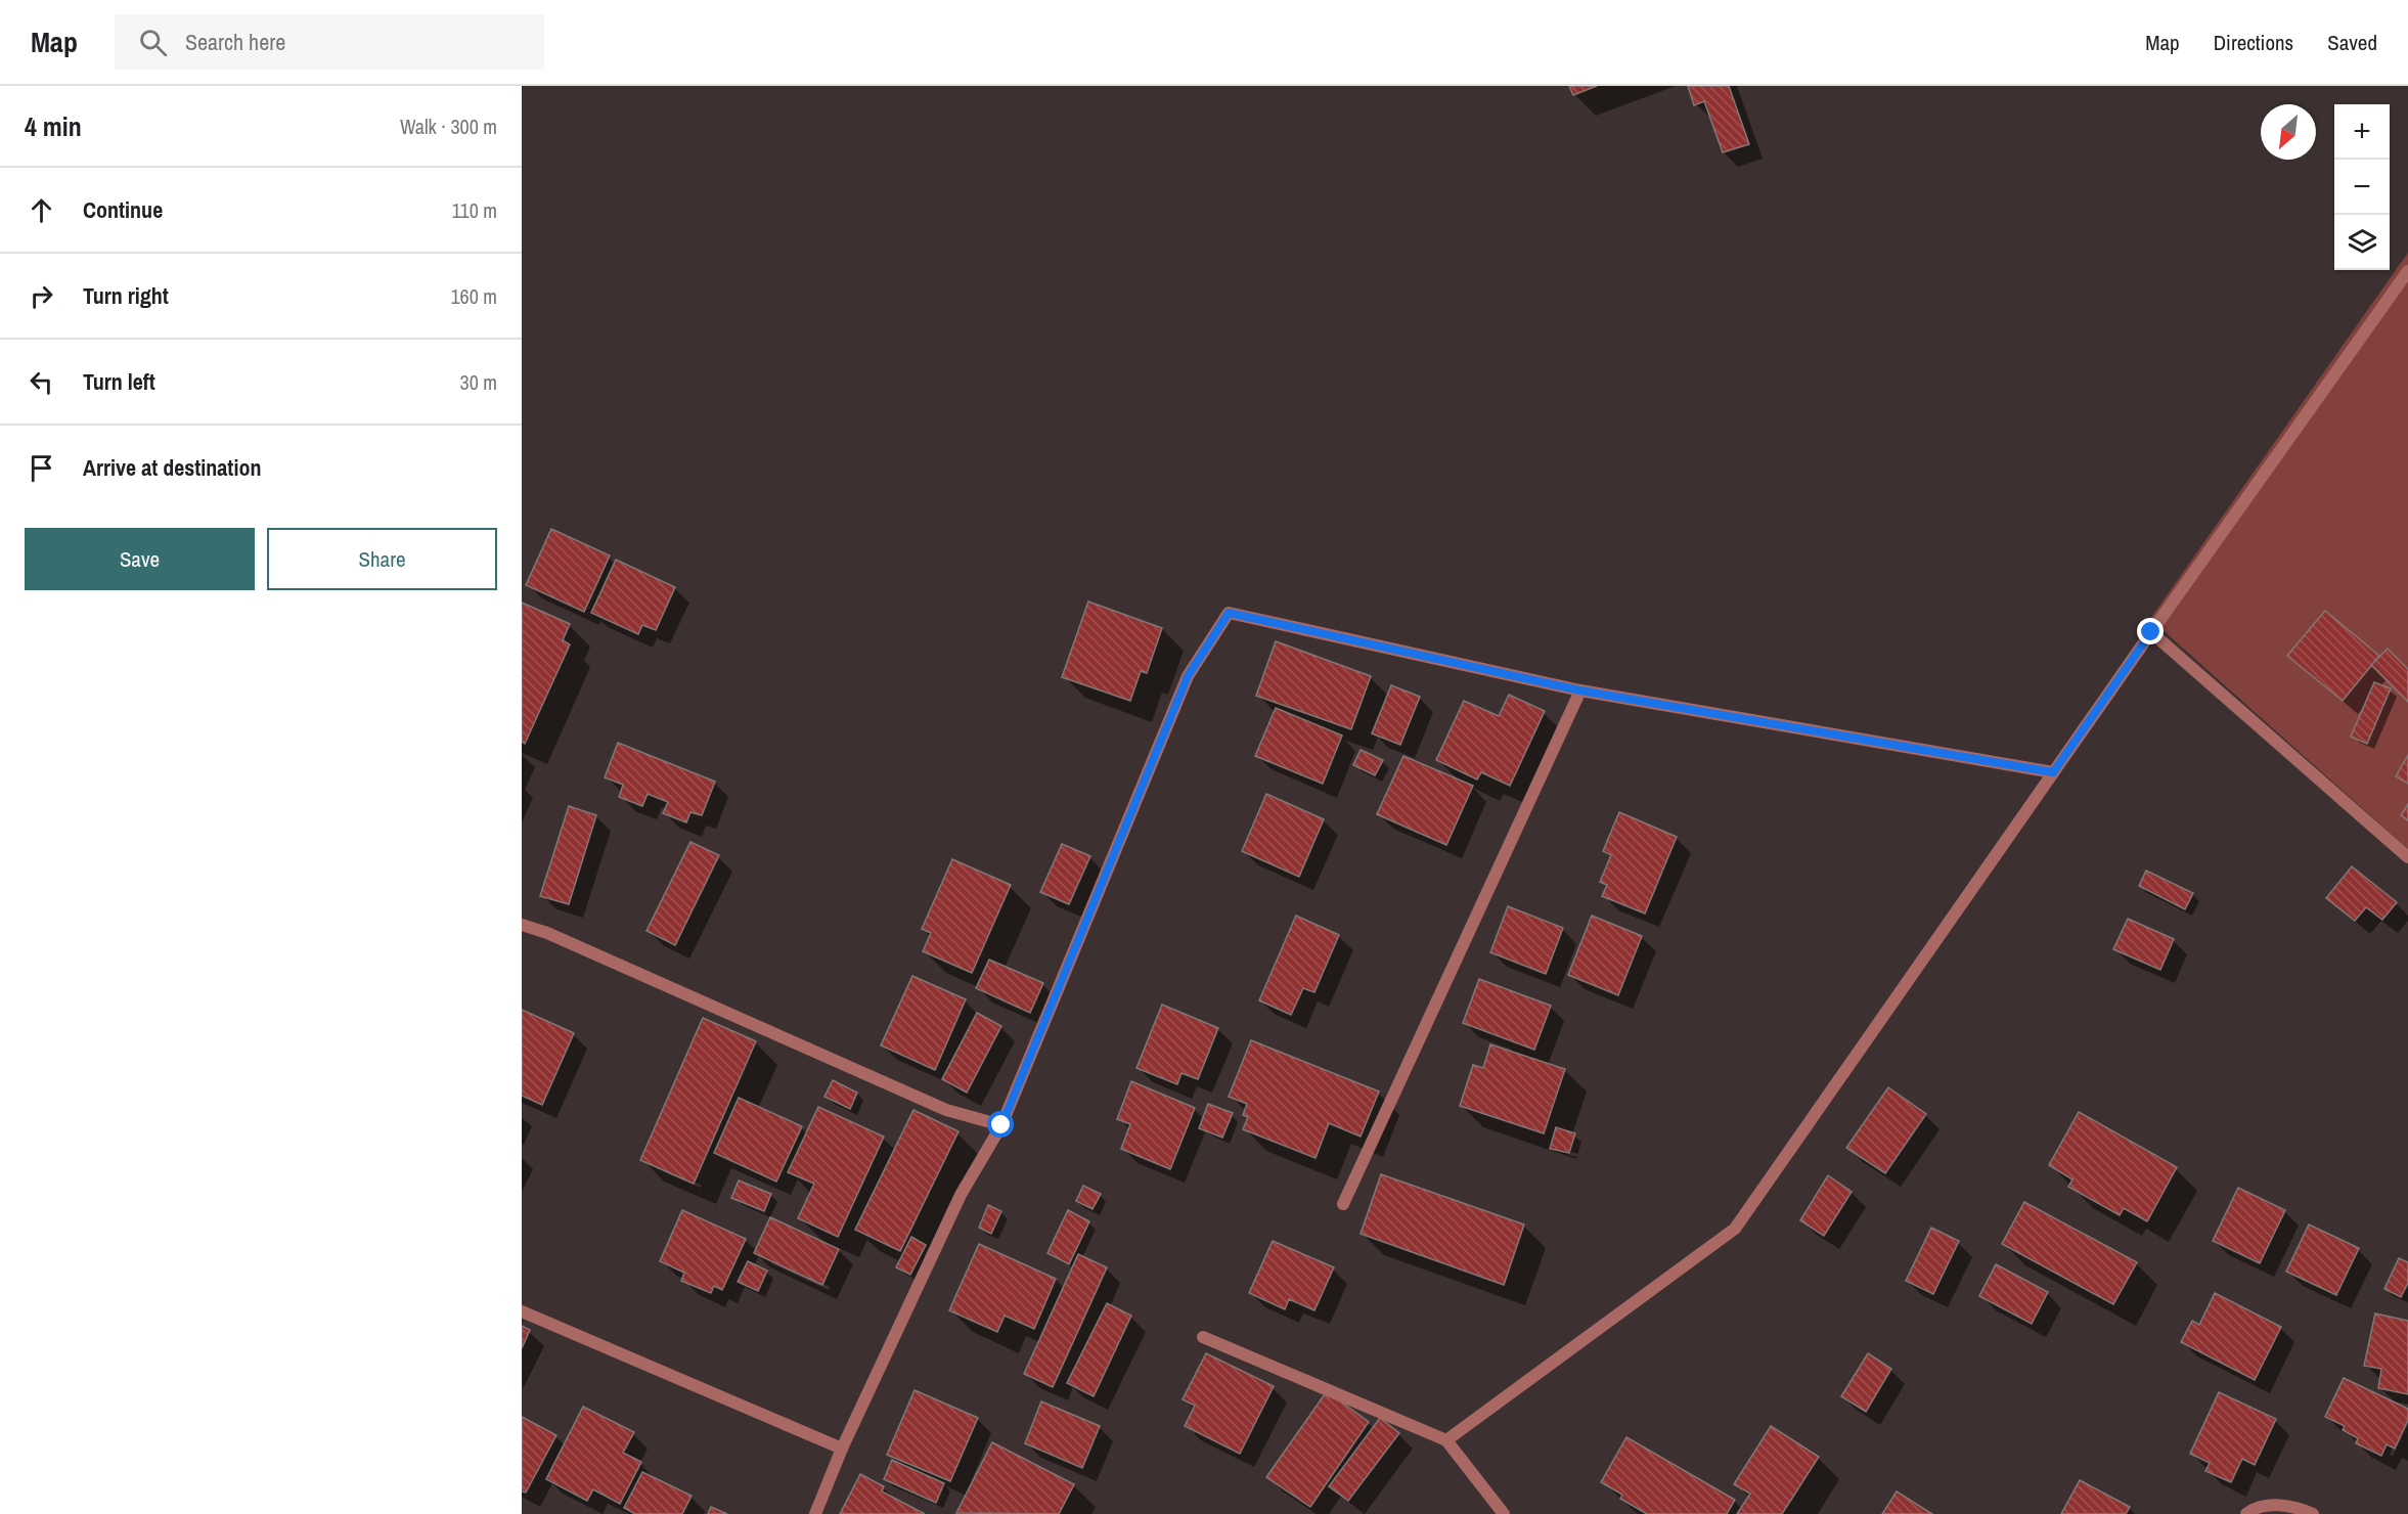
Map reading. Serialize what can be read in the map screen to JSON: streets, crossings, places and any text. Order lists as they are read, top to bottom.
{
  "north": "bottom left",
  "page": {
    "header": "Map",
    "search": "Search here",
    "nav": ["Map", "Directions", "Saved"],
    "heading": ["4 min", "Walk · 300 m"],
    "map_buttons": ["+", "−"],
    "list": [
      ["Continue", "110 m"],
      ["Turn right", "160 m"],
      ["Turn left", "30 m"],
      "Arrive at destination"
    ],
    "buttons": ["Save", "Share"]
  }
}
